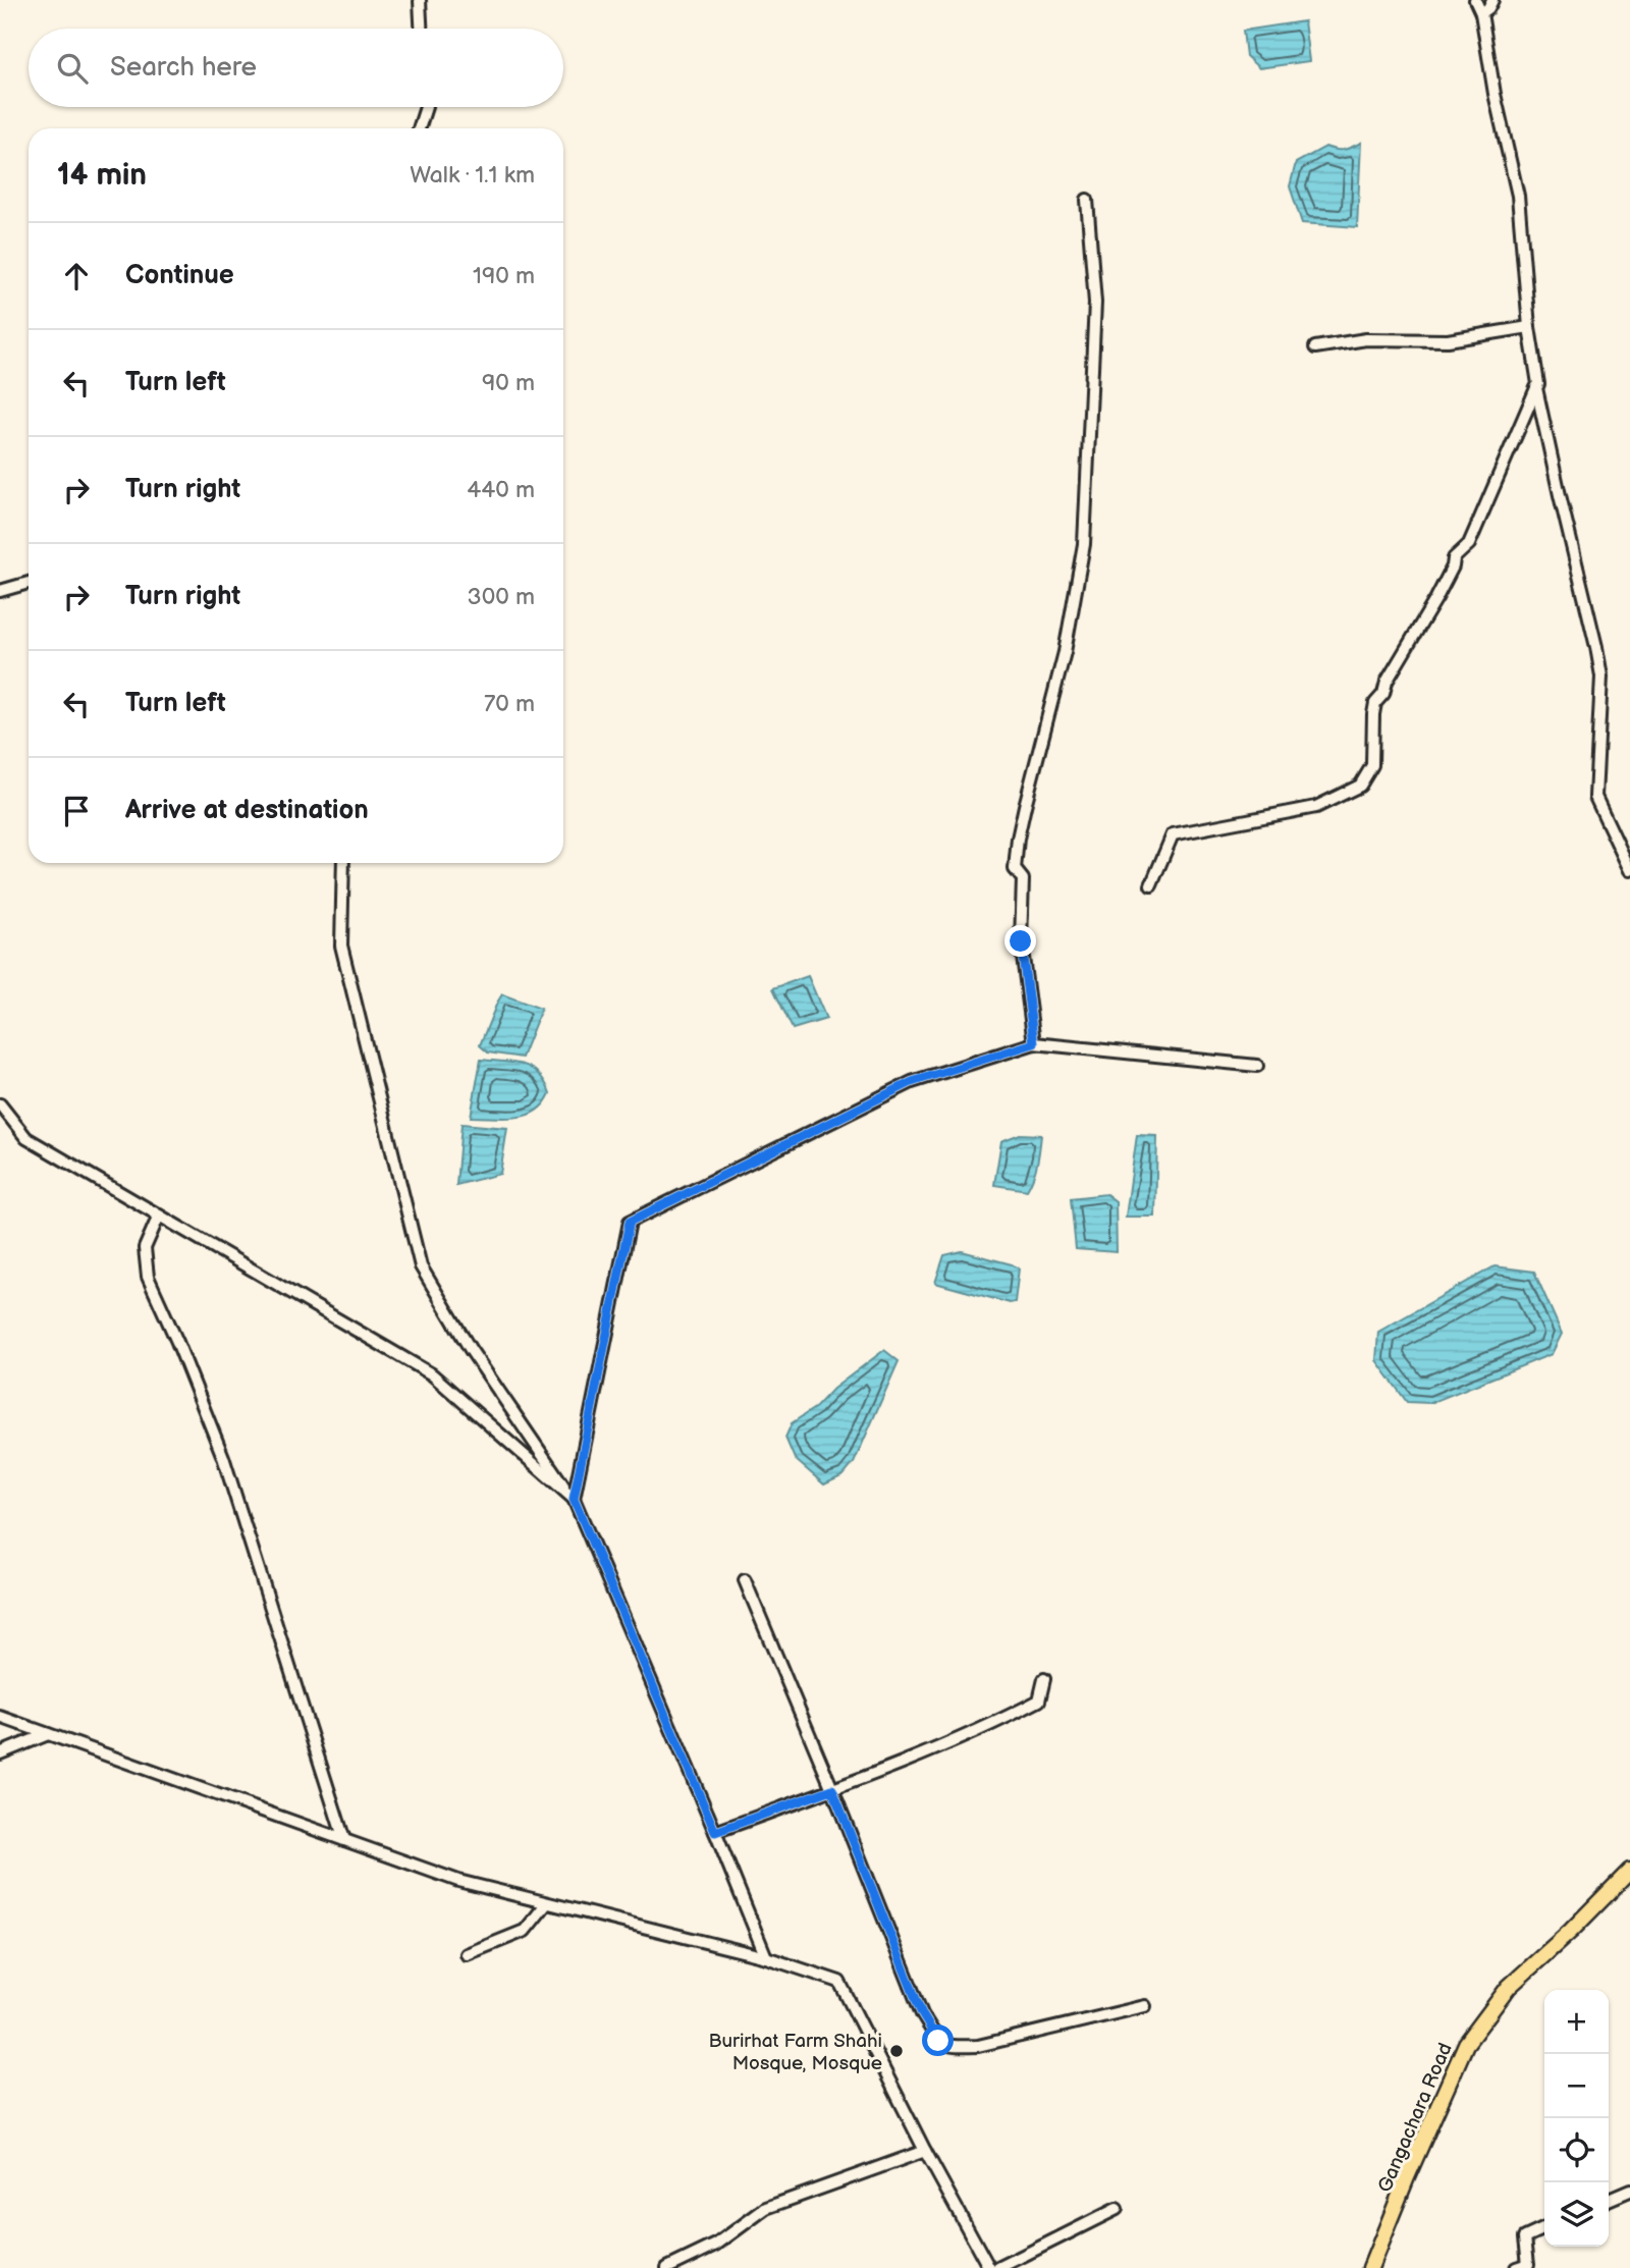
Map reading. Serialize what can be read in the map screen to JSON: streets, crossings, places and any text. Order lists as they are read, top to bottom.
{
  "streets": {
    "main road": ["Gangachara Road"]
  },
  "places": ["Burirhat Farm Shahi Mosque, Mosque"],
  "page": {
    "search": "Search here",
    "heading": ["14 min", "Walk · 1.1 km"],
    "list": [
      ["Continue", "190 m"],
      ["Turn left", "90 m"],
      ["Turn right", "440 m"],
      ["Turn right", "300 m"],
      ["Turn left", "70 m"],
      "Arrive at destination"
    ],
    "map_buttons": ["+", "−"]
  }
}
